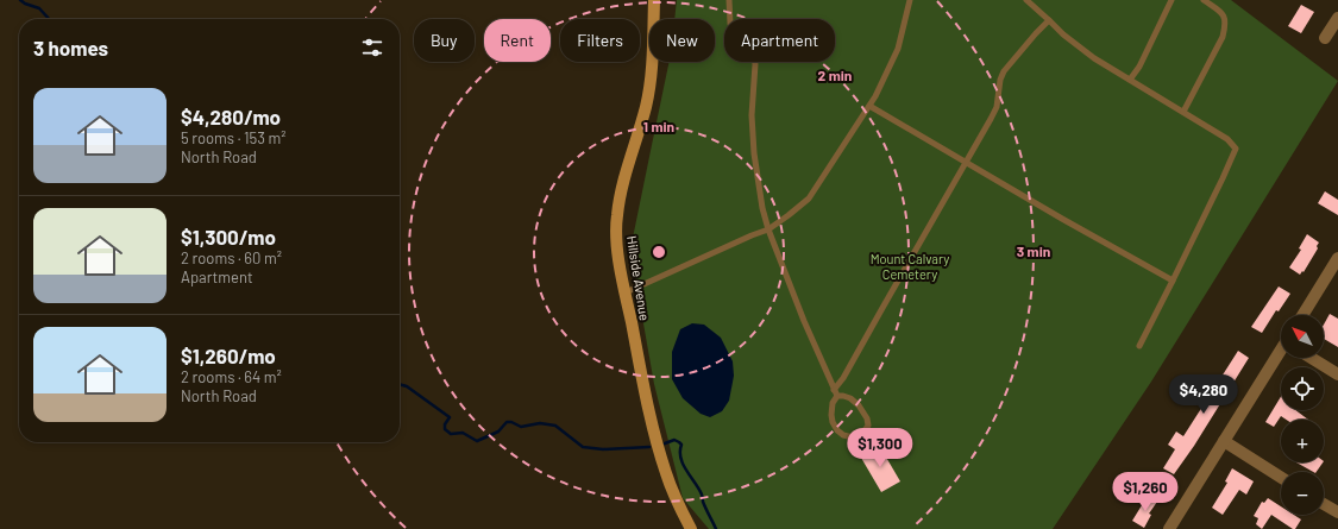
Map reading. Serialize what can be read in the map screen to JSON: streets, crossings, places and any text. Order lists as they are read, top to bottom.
{
  "streets": {
    "main road": ["Hillside Avenue"]
  },
  "parks": ["Mount Calvary Cemetery"],
  "north": "top left",
  "page": {
    "chip": [
      "Buy",
      "Rent",
      "Filters",
      "New",
      "Apartment"
    ],
    "heading": "3 homes",
    "list": [
      {
        "name": "$4,280/mo",
        "note": "5 rooms · 153 m² · North Road"
      },
      {
        "name": "$1,300/mo",
        "note": "2 rooms · 60 m² · Apartment"
      },
      {
        "name": "$1,260/mo",
        "note": "2 rooms · 64 m² · North Road"
      }
    ],
    "map_buttons": ["+", "−"],
    "price": ["$4,280", "$1,300", "$1,260"]
  },
  "rings": ["2 min", "1 min", "3 min"]
}
